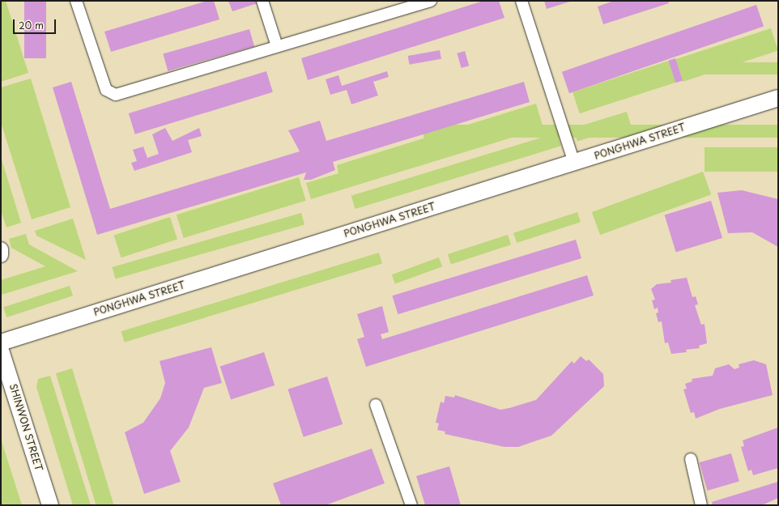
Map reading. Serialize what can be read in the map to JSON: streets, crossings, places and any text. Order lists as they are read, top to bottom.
{
  "streets": {
    "main road": ["PONGHWA STREET", "SHINWON STREET"]
  },
  "scale_bar": "20 m"
}
